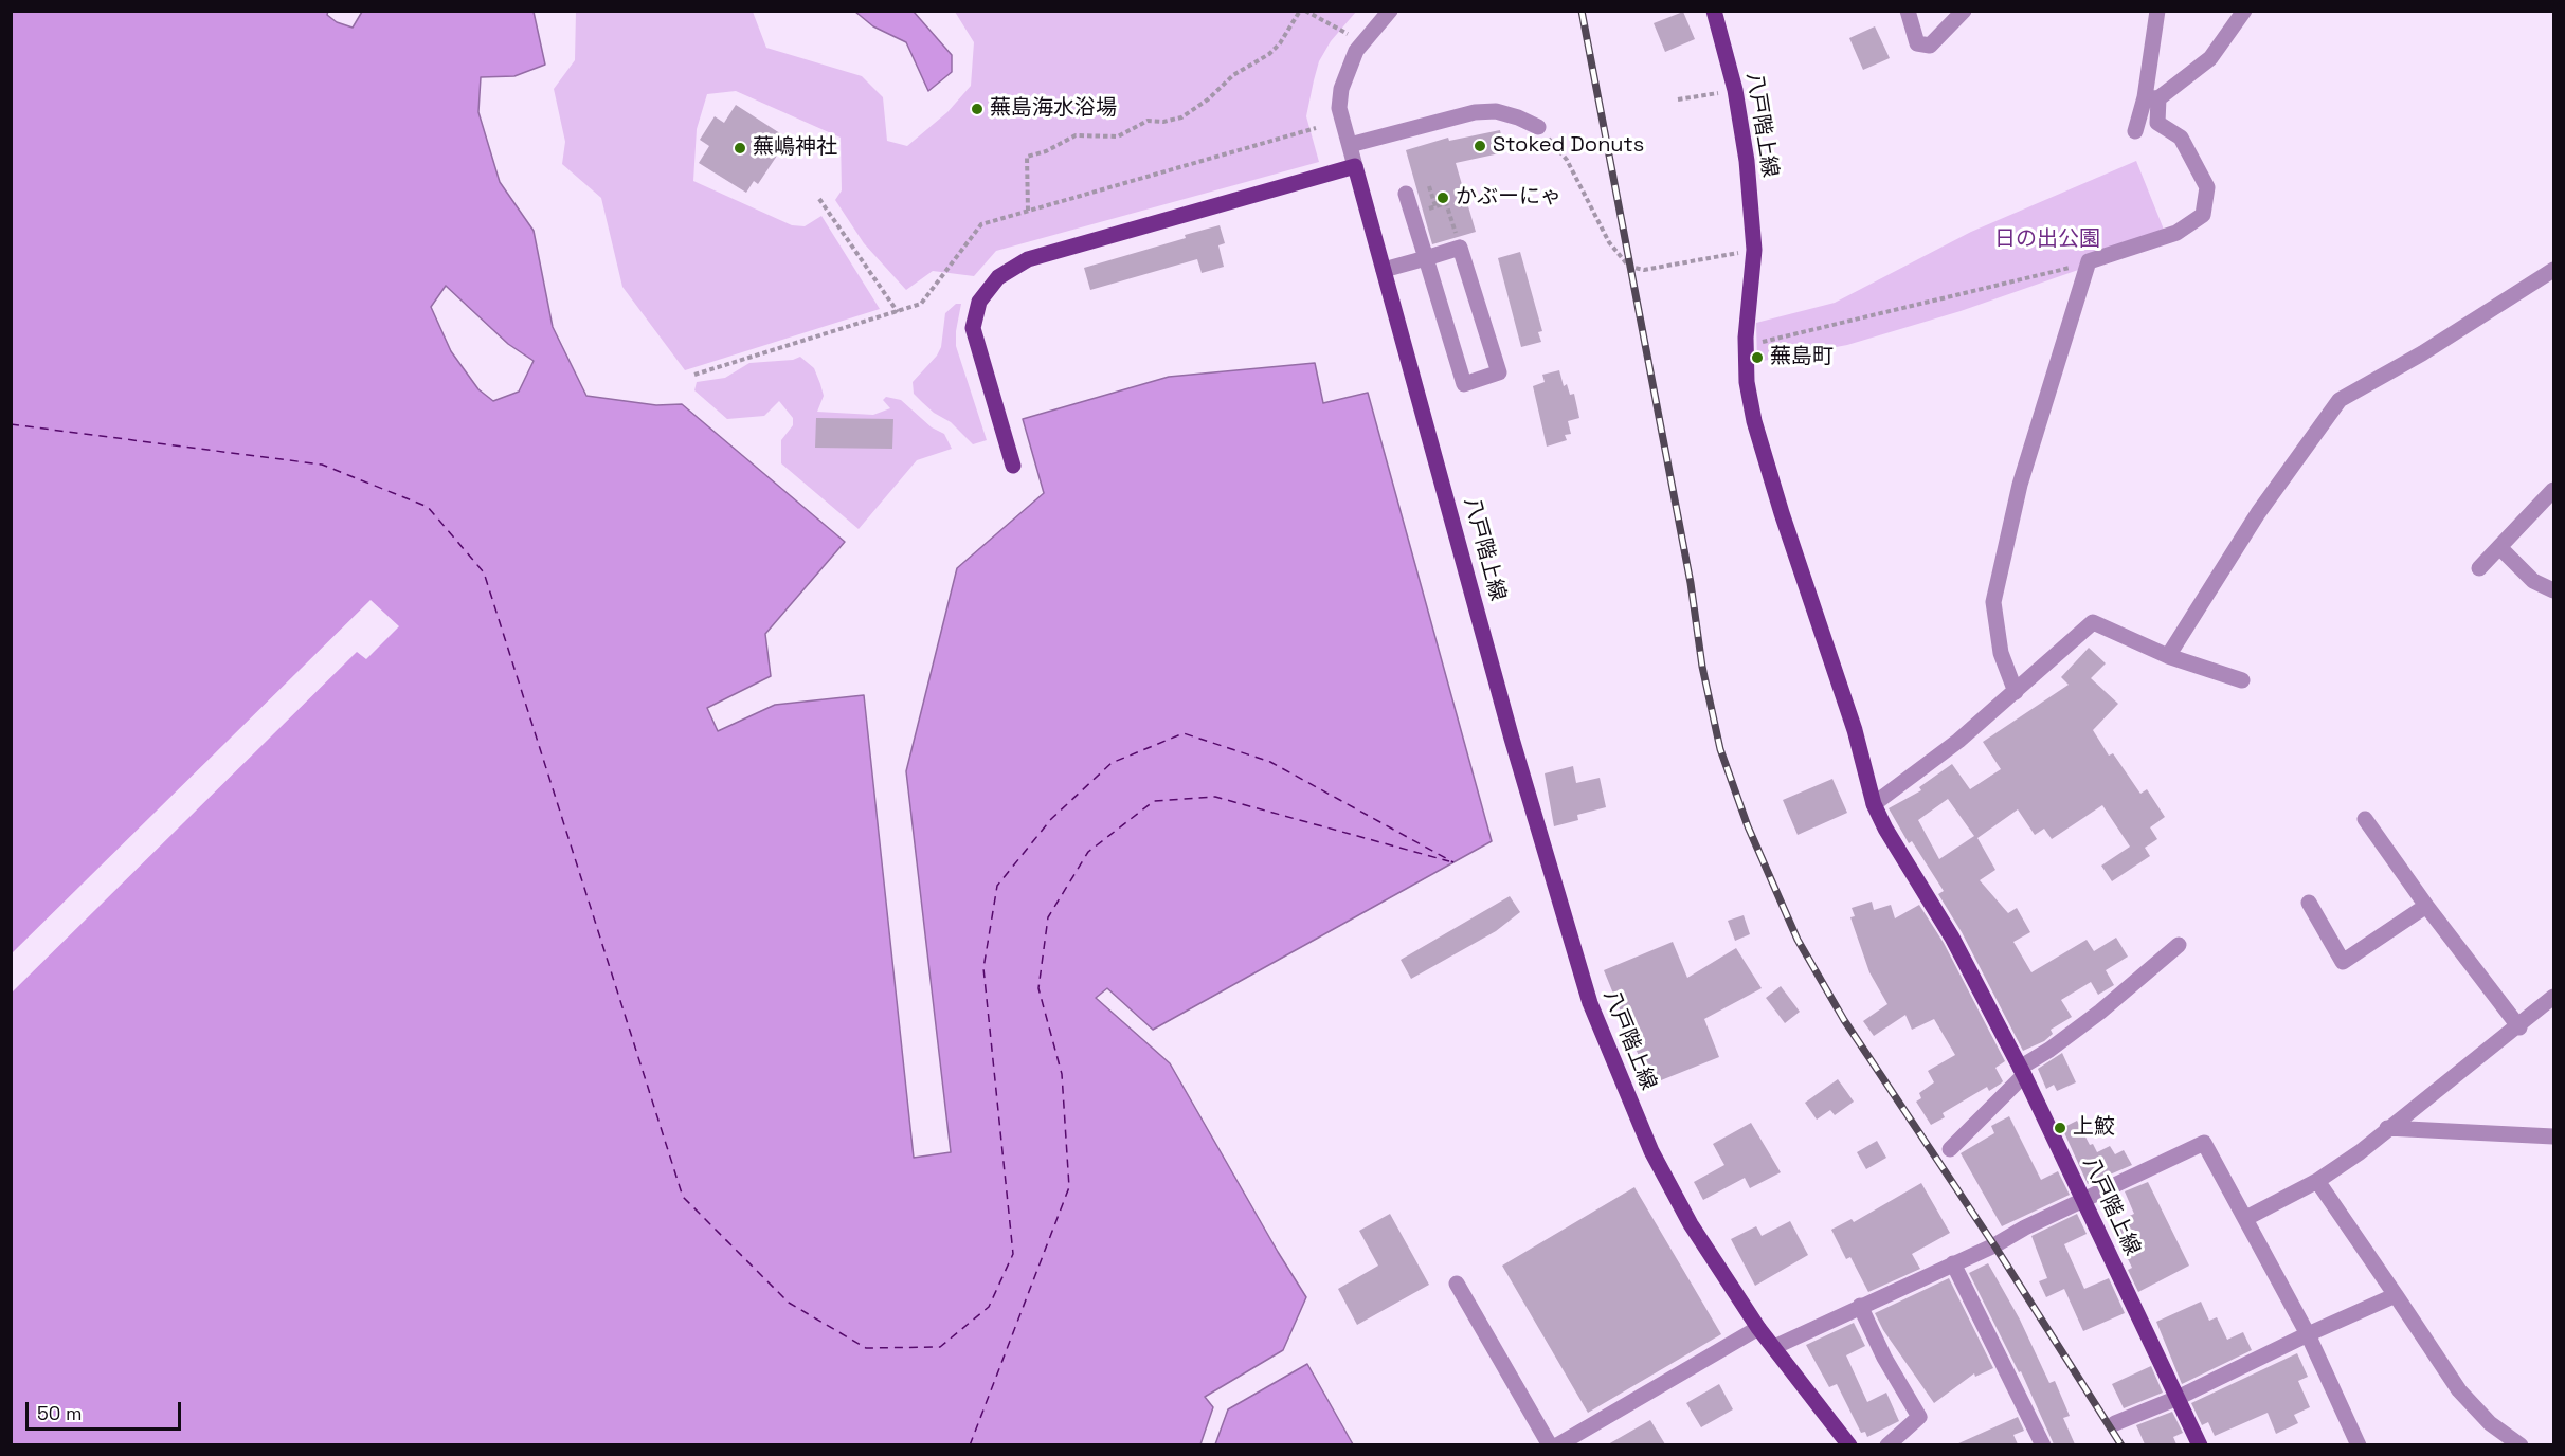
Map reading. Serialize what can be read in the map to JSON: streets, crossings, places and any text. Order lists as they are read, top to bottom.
{
  "streets": {
    "main road": ["八戸階上線"]
  },
  "parks": ["日の出公園"],
  "places": [
    "蕪島海水浴場",
    "Stoked Donuts",
    "蕪嶋神社",
    "かぶーにゃ",
    "蕪島町",
    "上鮫"
  ],
  "scale_bar": "50 m"
}
